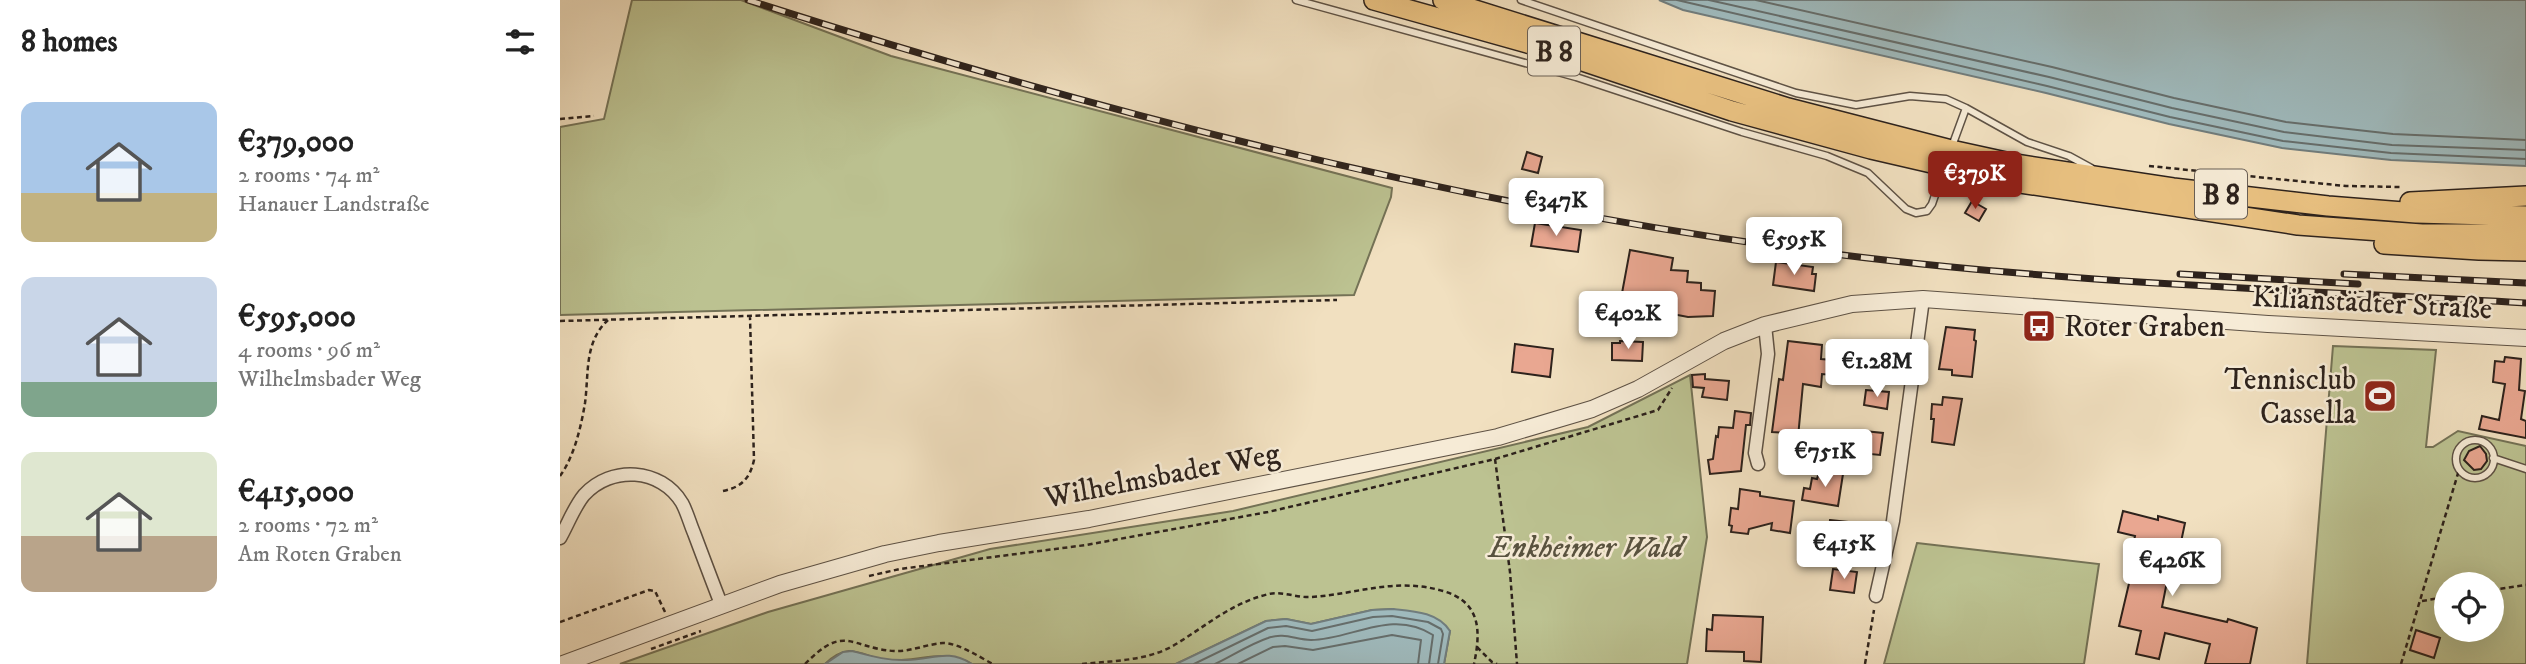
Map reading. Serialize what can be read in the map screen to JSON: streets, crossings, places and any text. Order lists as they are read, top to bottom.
{
  "streets": {
    "main road": ["B 8"],
    "street": ["Kilianstädter Straße", "Wilhelmsbader Weg"]
  },
  "crossings": [
    ["Kilianstädter Straße", "Wilhelmsbader Weg"]
  ],
  "parks": ["Enkheimer Wald"],
  "places": {
    "bus stop": ["Roter Graben"],
    "sports": ["Tennisclub Cassella"]
  },
  "page": {
    "heading": "8 homes",
    "list": [
      {
        "name": "€379,000",
        "note": "2 rooms · 74 m² · Hanauer Landstraße"
      },
      {
        "name": "€595,000",
        "note": "4 rooms · 96 m² · Wilhelmsbader Weg"
      },
      {
        "name": "€415,000",
        "note": "2 rooms · 72 m² · Am Roten Graben"
      }
    ],
    "price": [
      "€379K",
      "€347K",
      "€595K",
      "€402K",
      "€1.28M",
      "€751K",
      "€415K",
      "€426K"
    ]
  }
}
